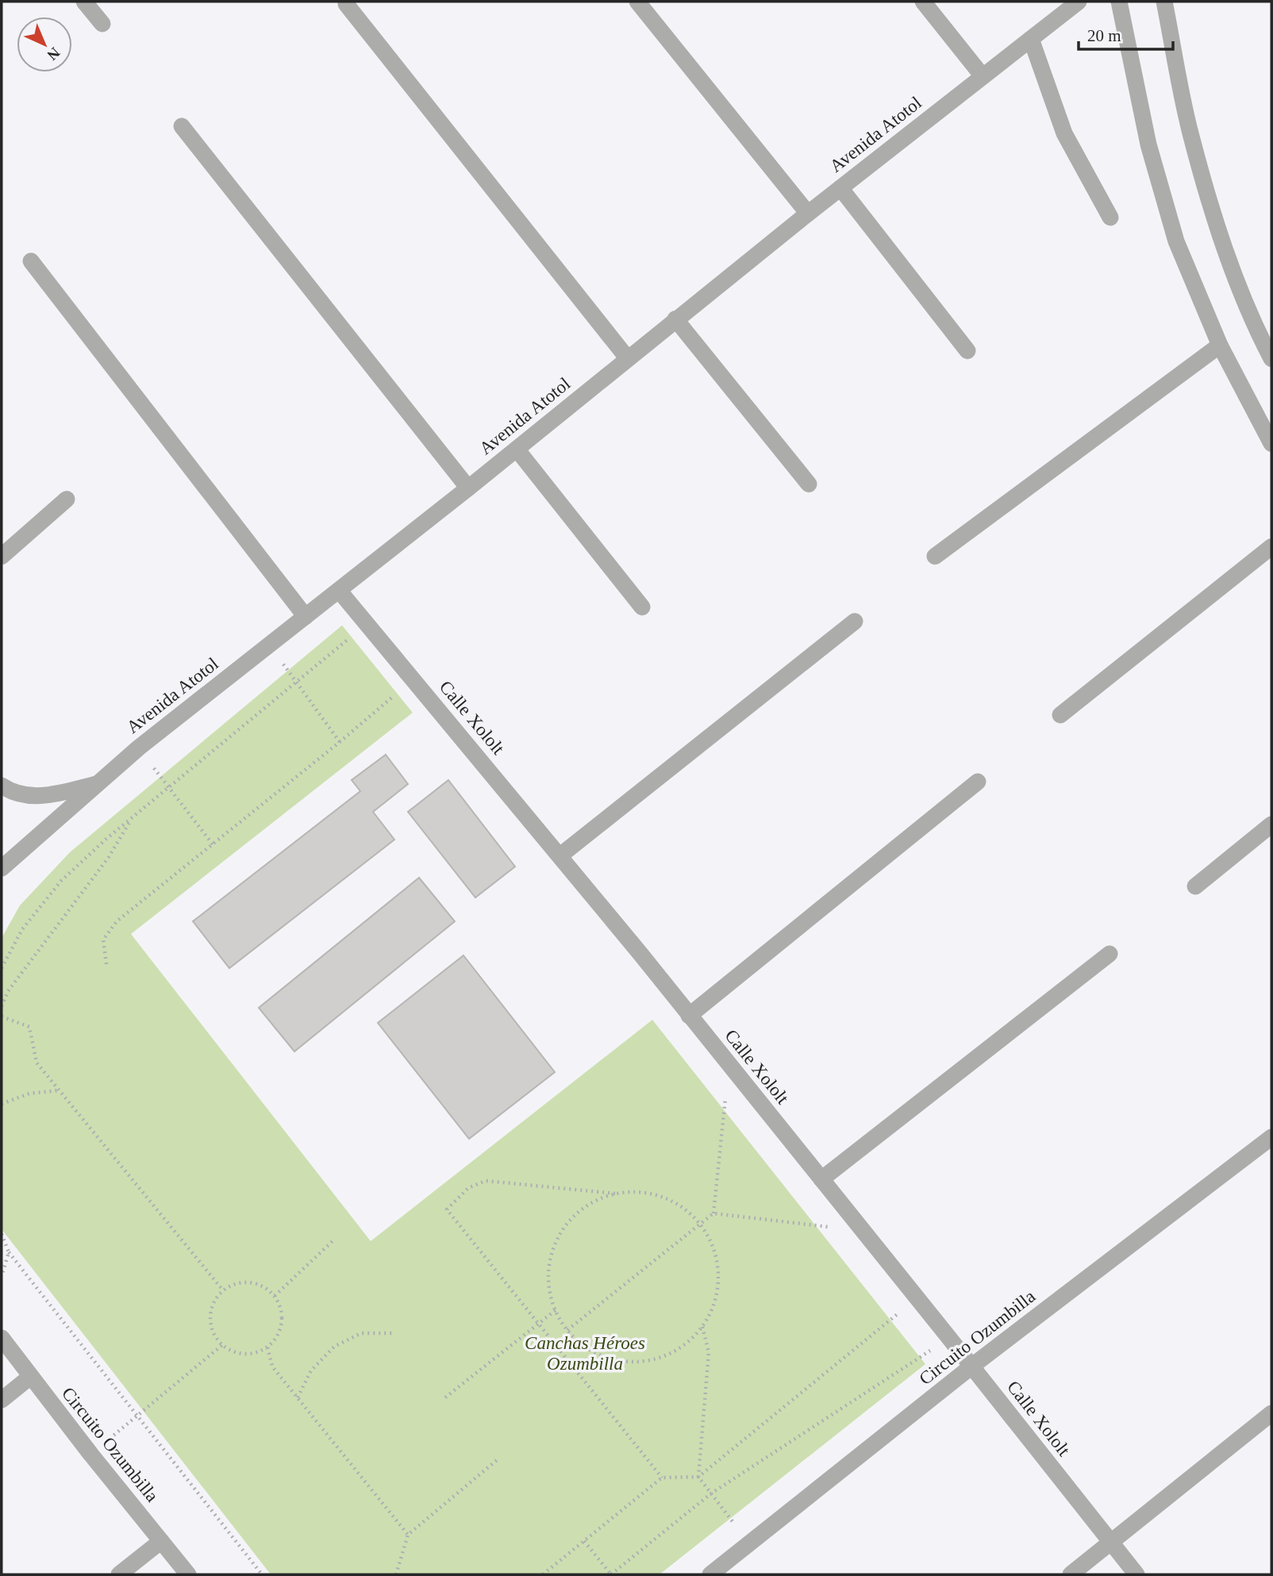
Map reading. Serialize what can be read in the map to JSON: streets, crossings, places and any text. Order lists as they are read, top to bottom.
{
  "streets": {
    "street": ["Avenida Atotol", "Calle Xololt", "Circuito Ozumbilla"]
  },
  "crossings": [
    ["Avenida Atotol", "Calle Xololt"],
    ["Calle Xololt", "Circuito Ozumbilla"]
  ],
  "parks": ["Canchas Héroes Ozumbilla"],
  "scale_bar": "20 m",
  "north": "bottom right"
}
